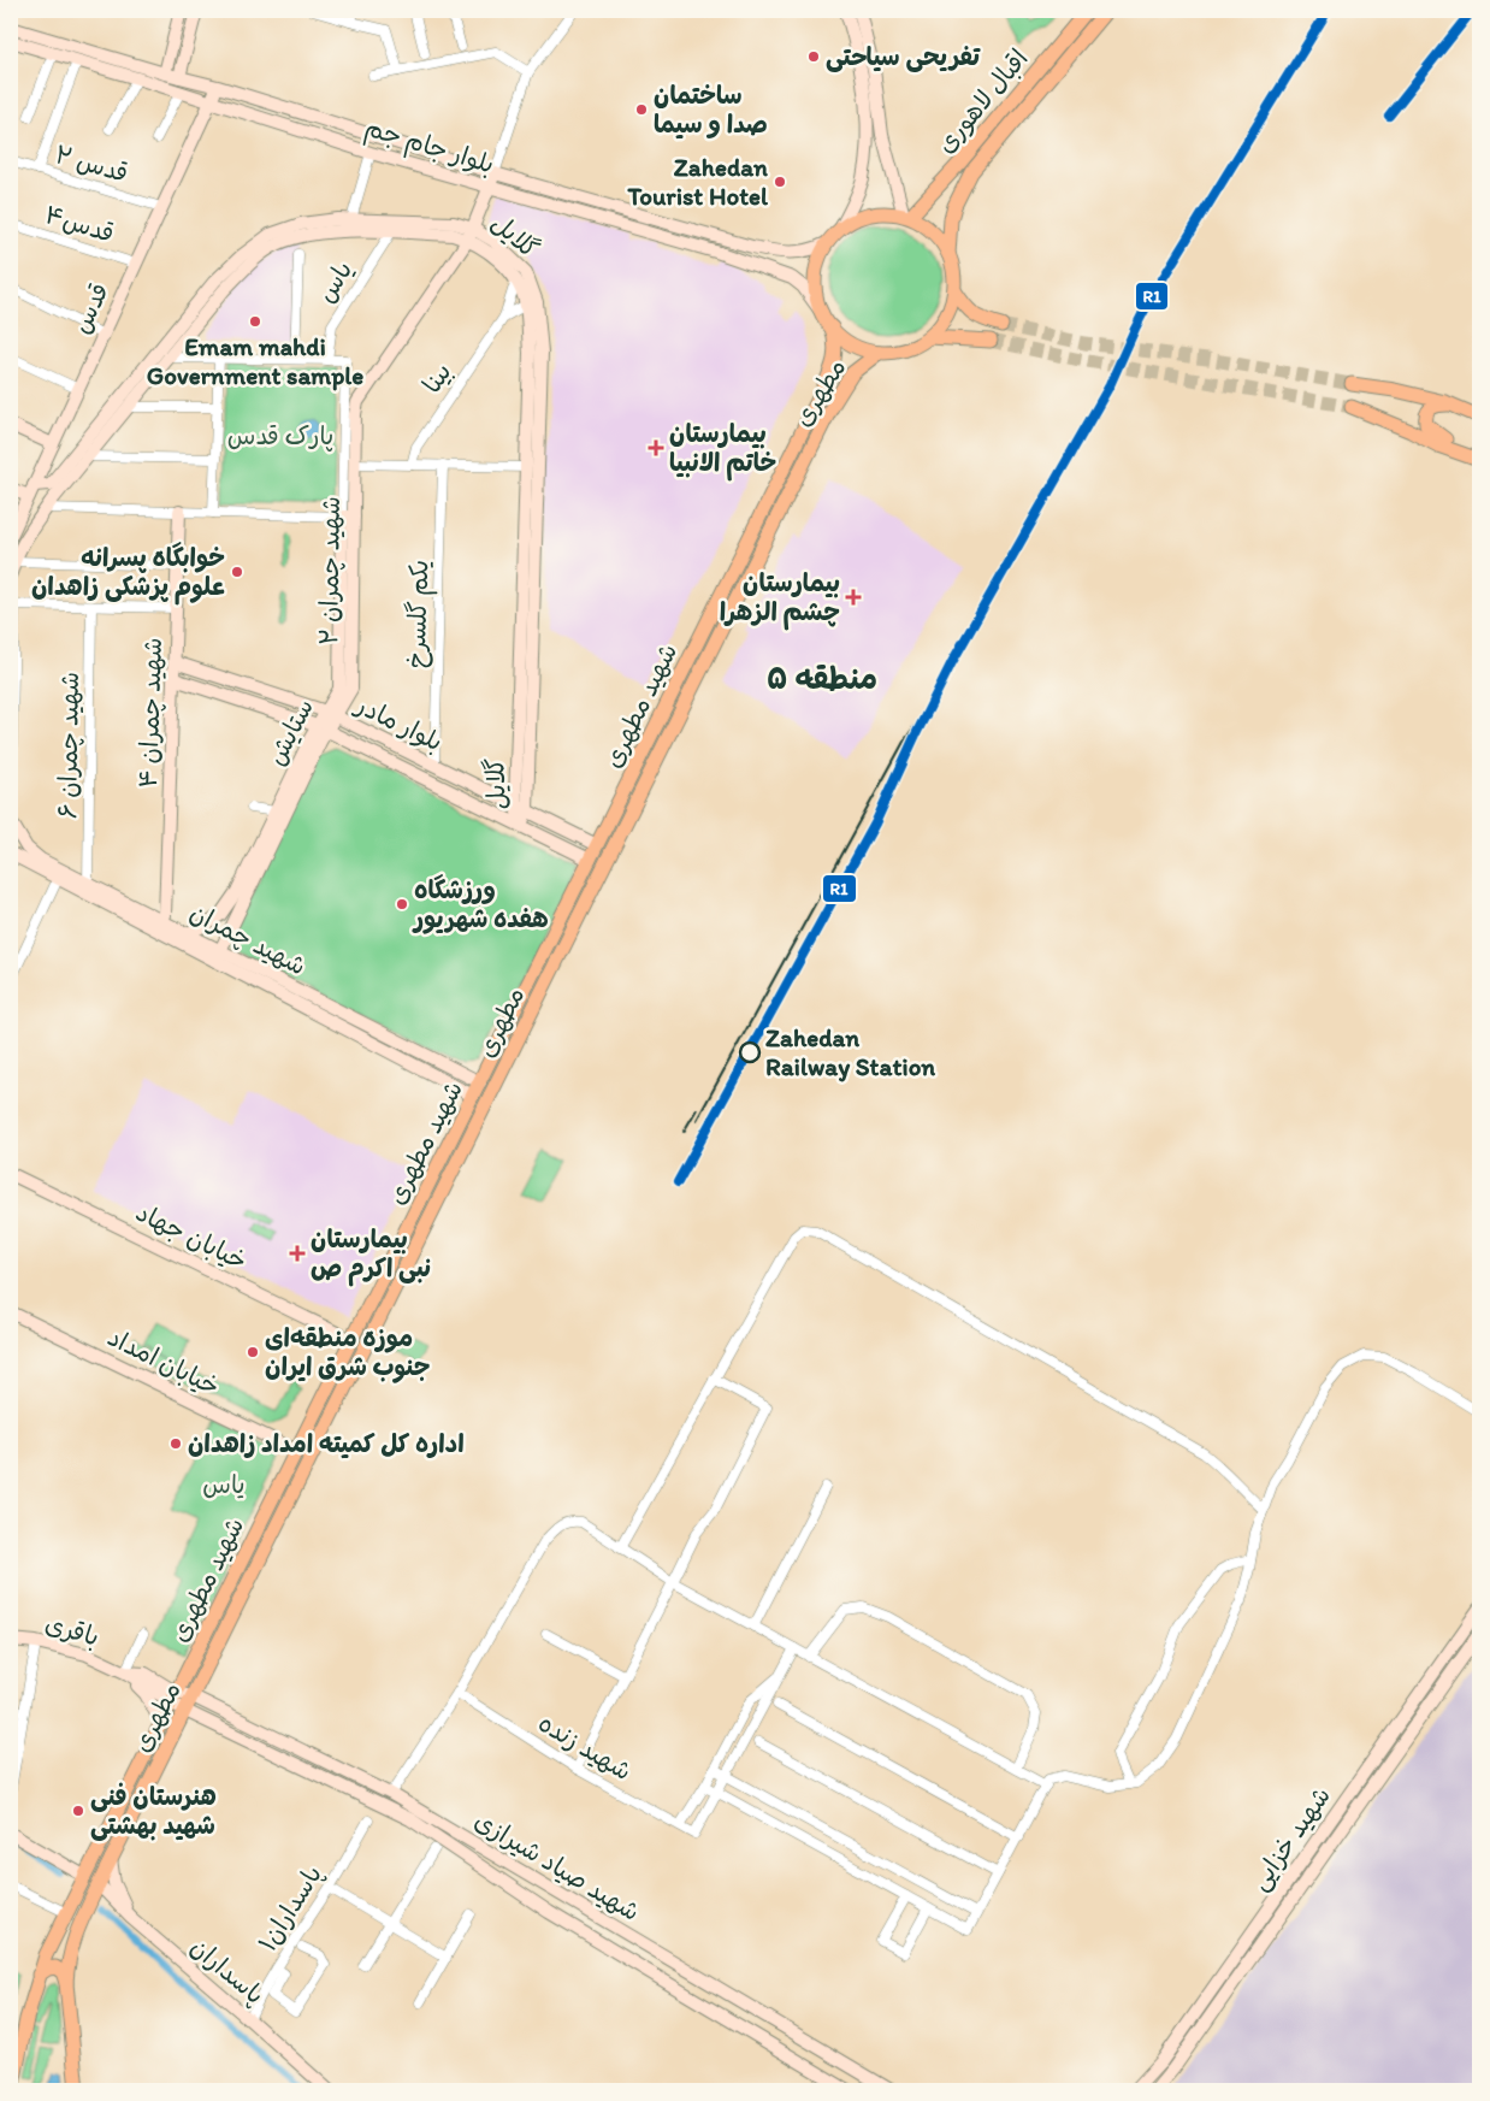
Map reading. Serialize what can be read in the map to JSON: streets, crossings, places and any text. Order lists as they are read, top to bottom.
{
  "streets": {
    "main road": ["اقبال لاهوری", "مطهری", "شهید مطهری"],
    "street": [
      "بلوار جام جم",
      "قدس ۲",
      "قدس۴",
      "گلایل",
      "یاس",
      "قدس",
      "بینا",
      "شهید چمران ۲",
      "یکم گلسرخ",
      "شهید چمران ۴",
      "بلوار مادر",
      "ستایش",
      "شهید چمران ۶",
      "شهید چمران",
      "خیابان جهاد",
      "خیابان امداد",
      "باقری",
      "شهید زنده",
      "شهید خزایی",
      "شهید صیاد شیرازی",
      "پاسداران۱",
      "پاسداران"
    ]
  },
  "crossings": [
    ["اقبال لاهوری", "بلوار جام جم"],
    ["اقبال لاهوری", "مطهری"],
    ["اقبال لاهوری", "شهید مطهری"],
    ["بلوار جام جم", "قدس"],
    ["بلوار جام جم", "مطهری"],
    ["بلوار جام جم", "شهید چمران ۲"],
    ["بلوار جام جم", "شهید مطهری"],
    ["قدس ۲", "قدس"],
    ["قدس۴", "قدس"],
    ["گلایل", "یاس"],
    ["گلایل", "قدس"],
    ["گلایل", "شهید چمران ۲"],
    ["گلایل", "بلوار مادر"],
    ["مطهری", "شهید مطهری"],
    ["مطهری", "شهید صیاد شیرازی"],
    ["مطهری", "پاسداران"],
    ["شهید چمران ۲", "ستایش"],
    ["یکم گلسرخ", "بلوار مادر"],
    ["شهید مطهری", "بلوار مادر"],
    ["شهید مطهری", "شهید چمران"],
    ["شهید مطهری", "خیابان جهاد"],
    ["شهید مطهری", "خیابان امداد"],
    ["شهید مطهری", "شهید صیاد شیرازی"],
    ["شهید چمران ۴", "بلوار مادر"],
    ["بلوار مادر", "ستایش"],
    ["ستایش", "شهید چمران"],
    ["شهید چمران ۶", "شهید چمران"],
    ["باقری", "شهید صیاد شیرازی"],
    ["پاسداران۱", "پاسداران"]
  ],
  "districts": ["منطقه ۵"],
  "parks": ["پارک قدس", "یاس"],
  "places": {
    "other": [
      "تفریحی سیاحتی",
      "ساختمان صدا و سیما",
      "Zahedan Tourist Hotel",
      "Emam mahdi Government sample",
      "خوابگاه پسرانه علوم پزشکی زاهدان",
      "ورزشگاه هفده شهریور",
      "Zahedan Railway Station",
      "موزه منطقه‌ای جنوب شرق ایران",
      "اداره کل کمیته امداد زاهدان",
      "هنرستان فنی شهید بهشتی"
    ],
    "health": ["بیمارستان خاتم الانبیا", "بیمارستان چشم الزهرا", "بیمارستان نبی اکرم ص"]
  },
  "lines": ["transit line R1"]
}
